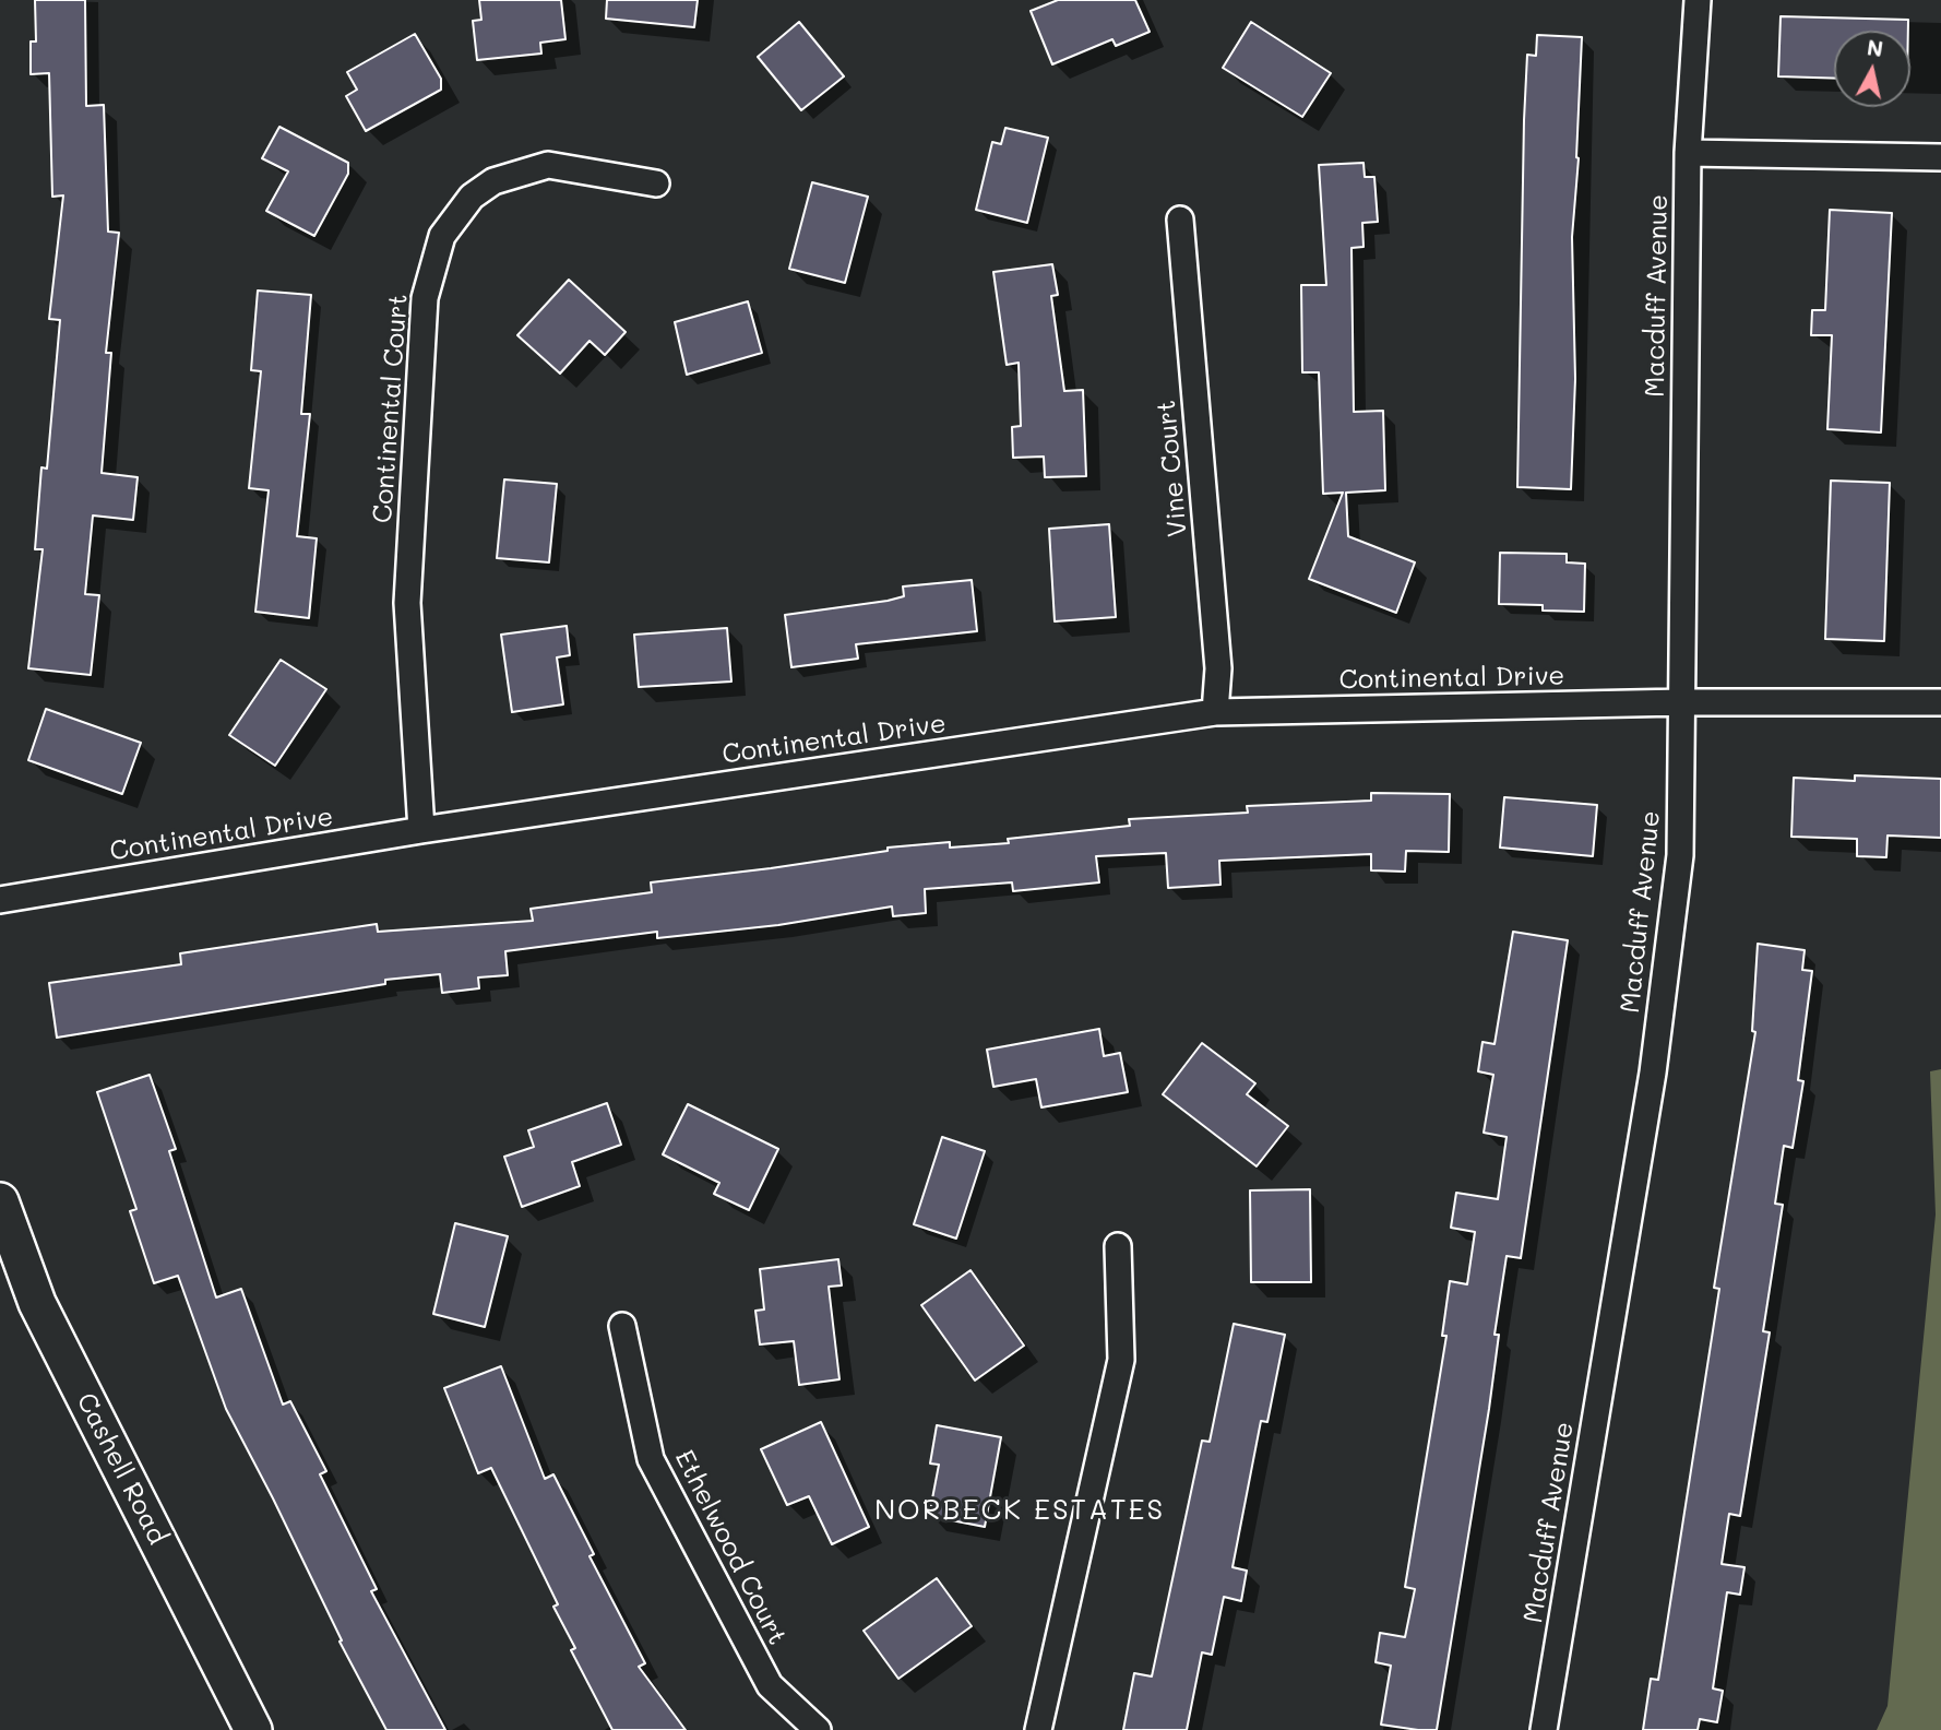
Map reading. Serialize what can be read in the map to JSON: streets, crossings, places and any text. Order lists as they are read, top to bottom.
{
  "streets": {
    "street": [
      "Macduff Avenue",
      "Continental Court",
      "Vine Court",
      "Continental Drive",
      "Cashell Road",
      "Ethelwood Court"
    ]
  },
  "crossings": [
    ["Macduff Avenue", "Continental Drive"],
    ["Continental Court", "Continental Drive"],
    ["Vine Court", "Continental Drive"]
  ],
  "districts": ["NORBECK ESTATES"],
  "north": "top"
}
